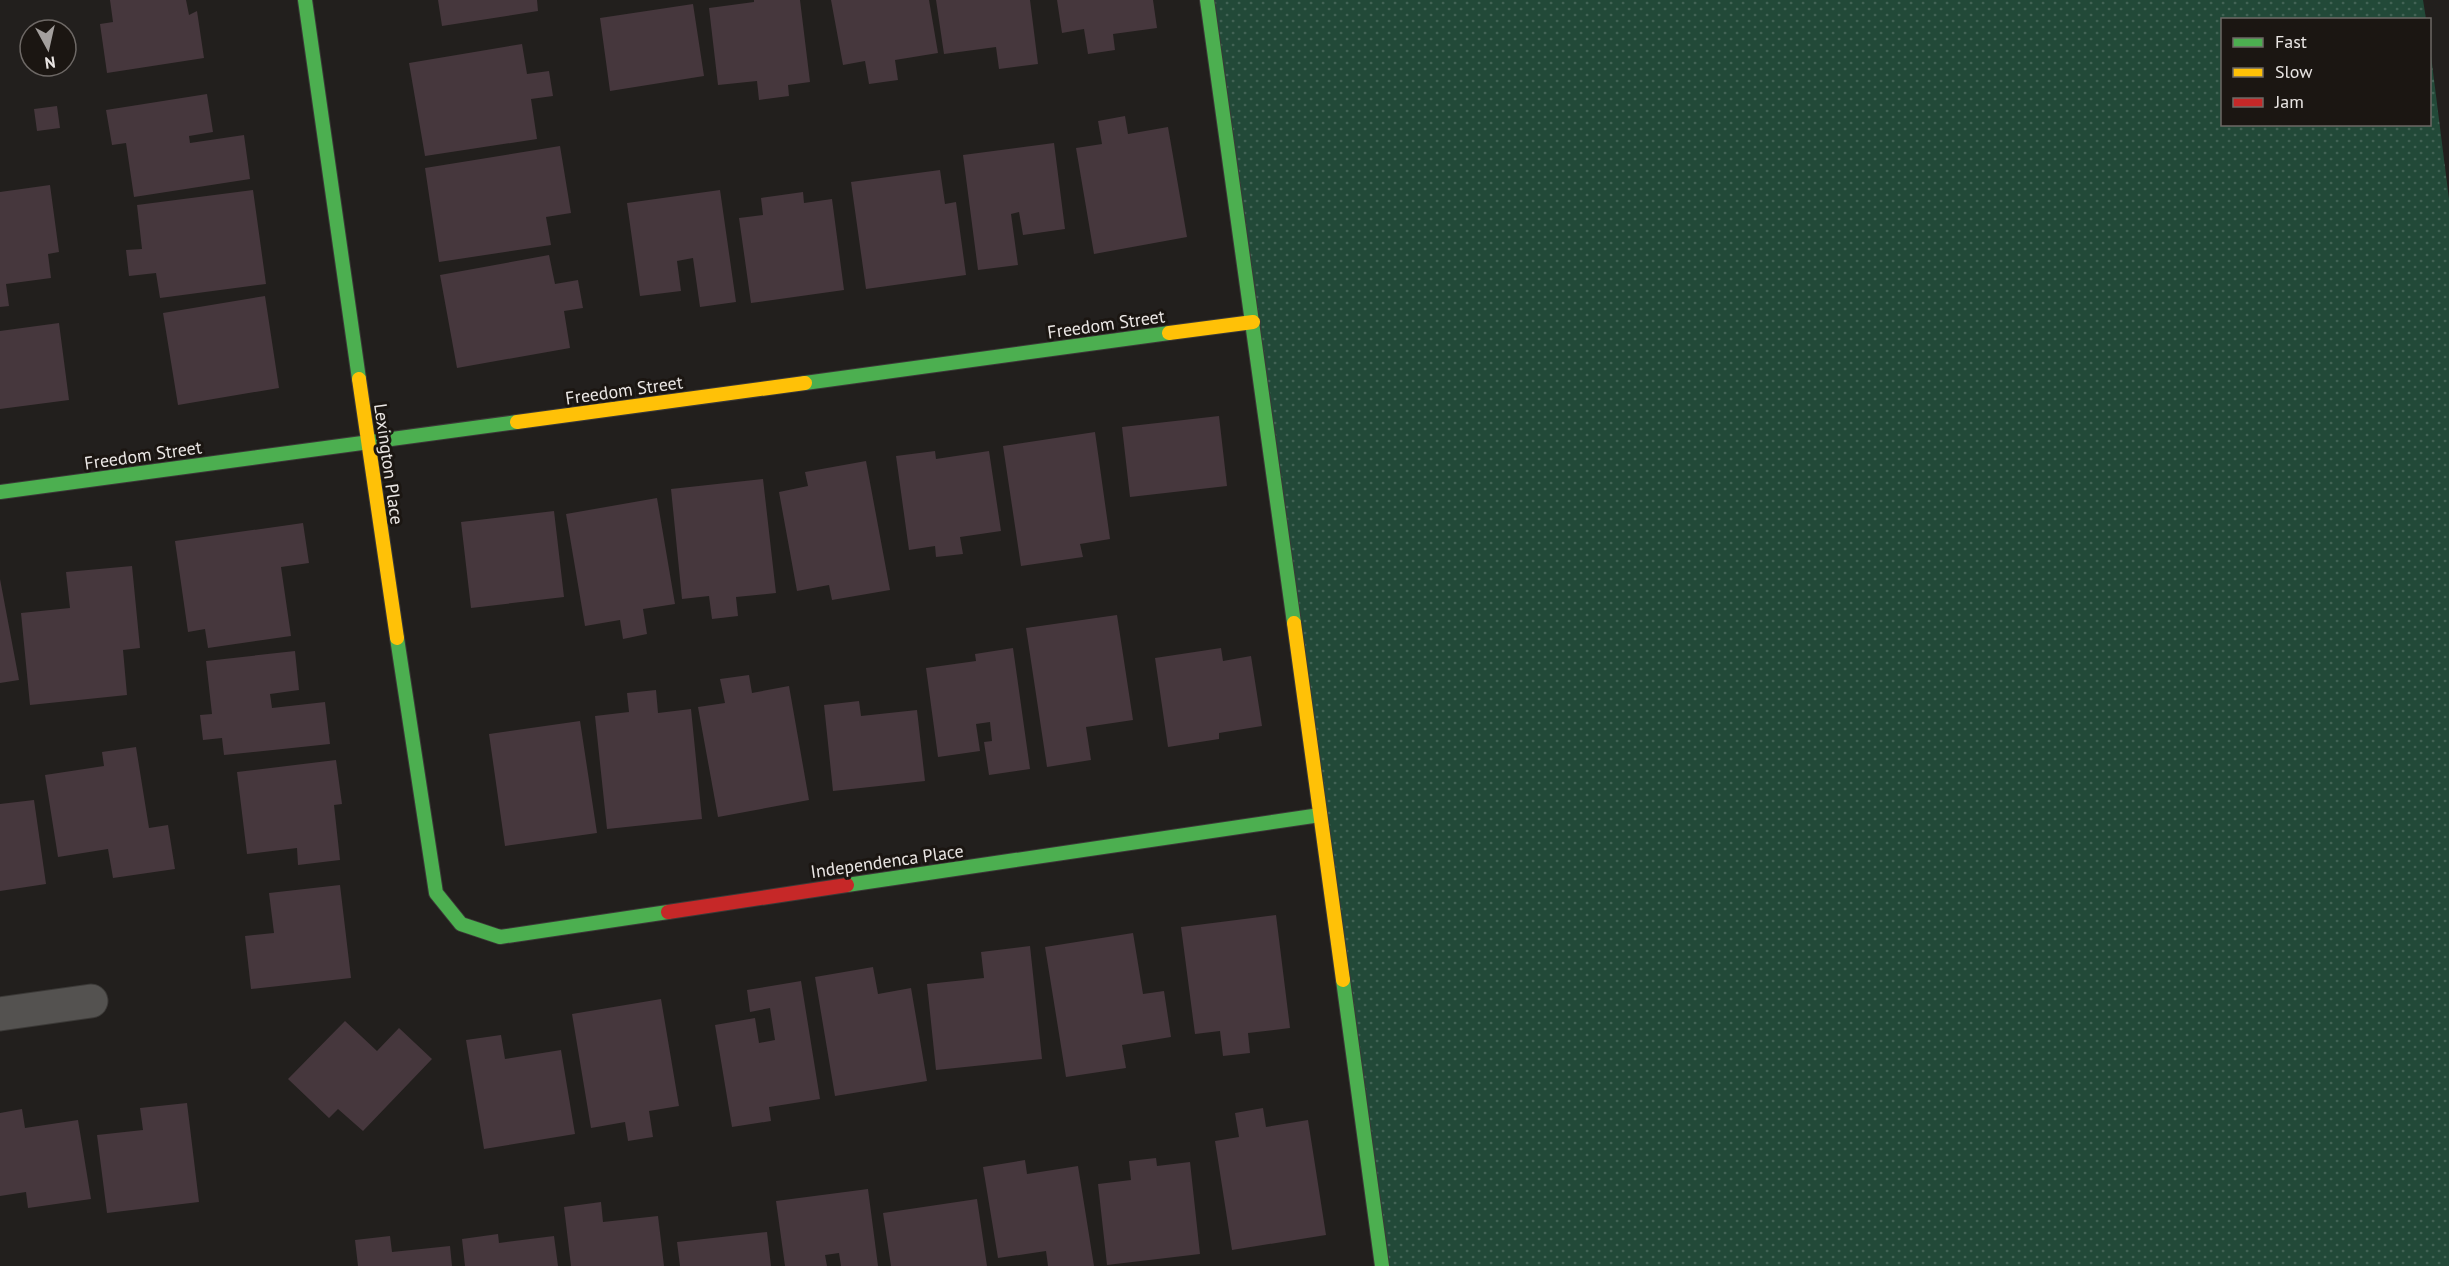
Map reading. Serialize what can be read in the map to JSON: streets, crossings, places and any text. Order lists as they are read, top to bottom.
{
  "streets": {
    "street": ["Freedom Street", "Lexington Place", "Independenca Place"]
  },
  "crossings": [
    ["Freedom Street", "Lexington Place"],
    ["Lexington Place", "Independenca Place"]
  ],
  "legend": ["Fast", "Slow", "Jam"],
  "north": "bottom"
}
